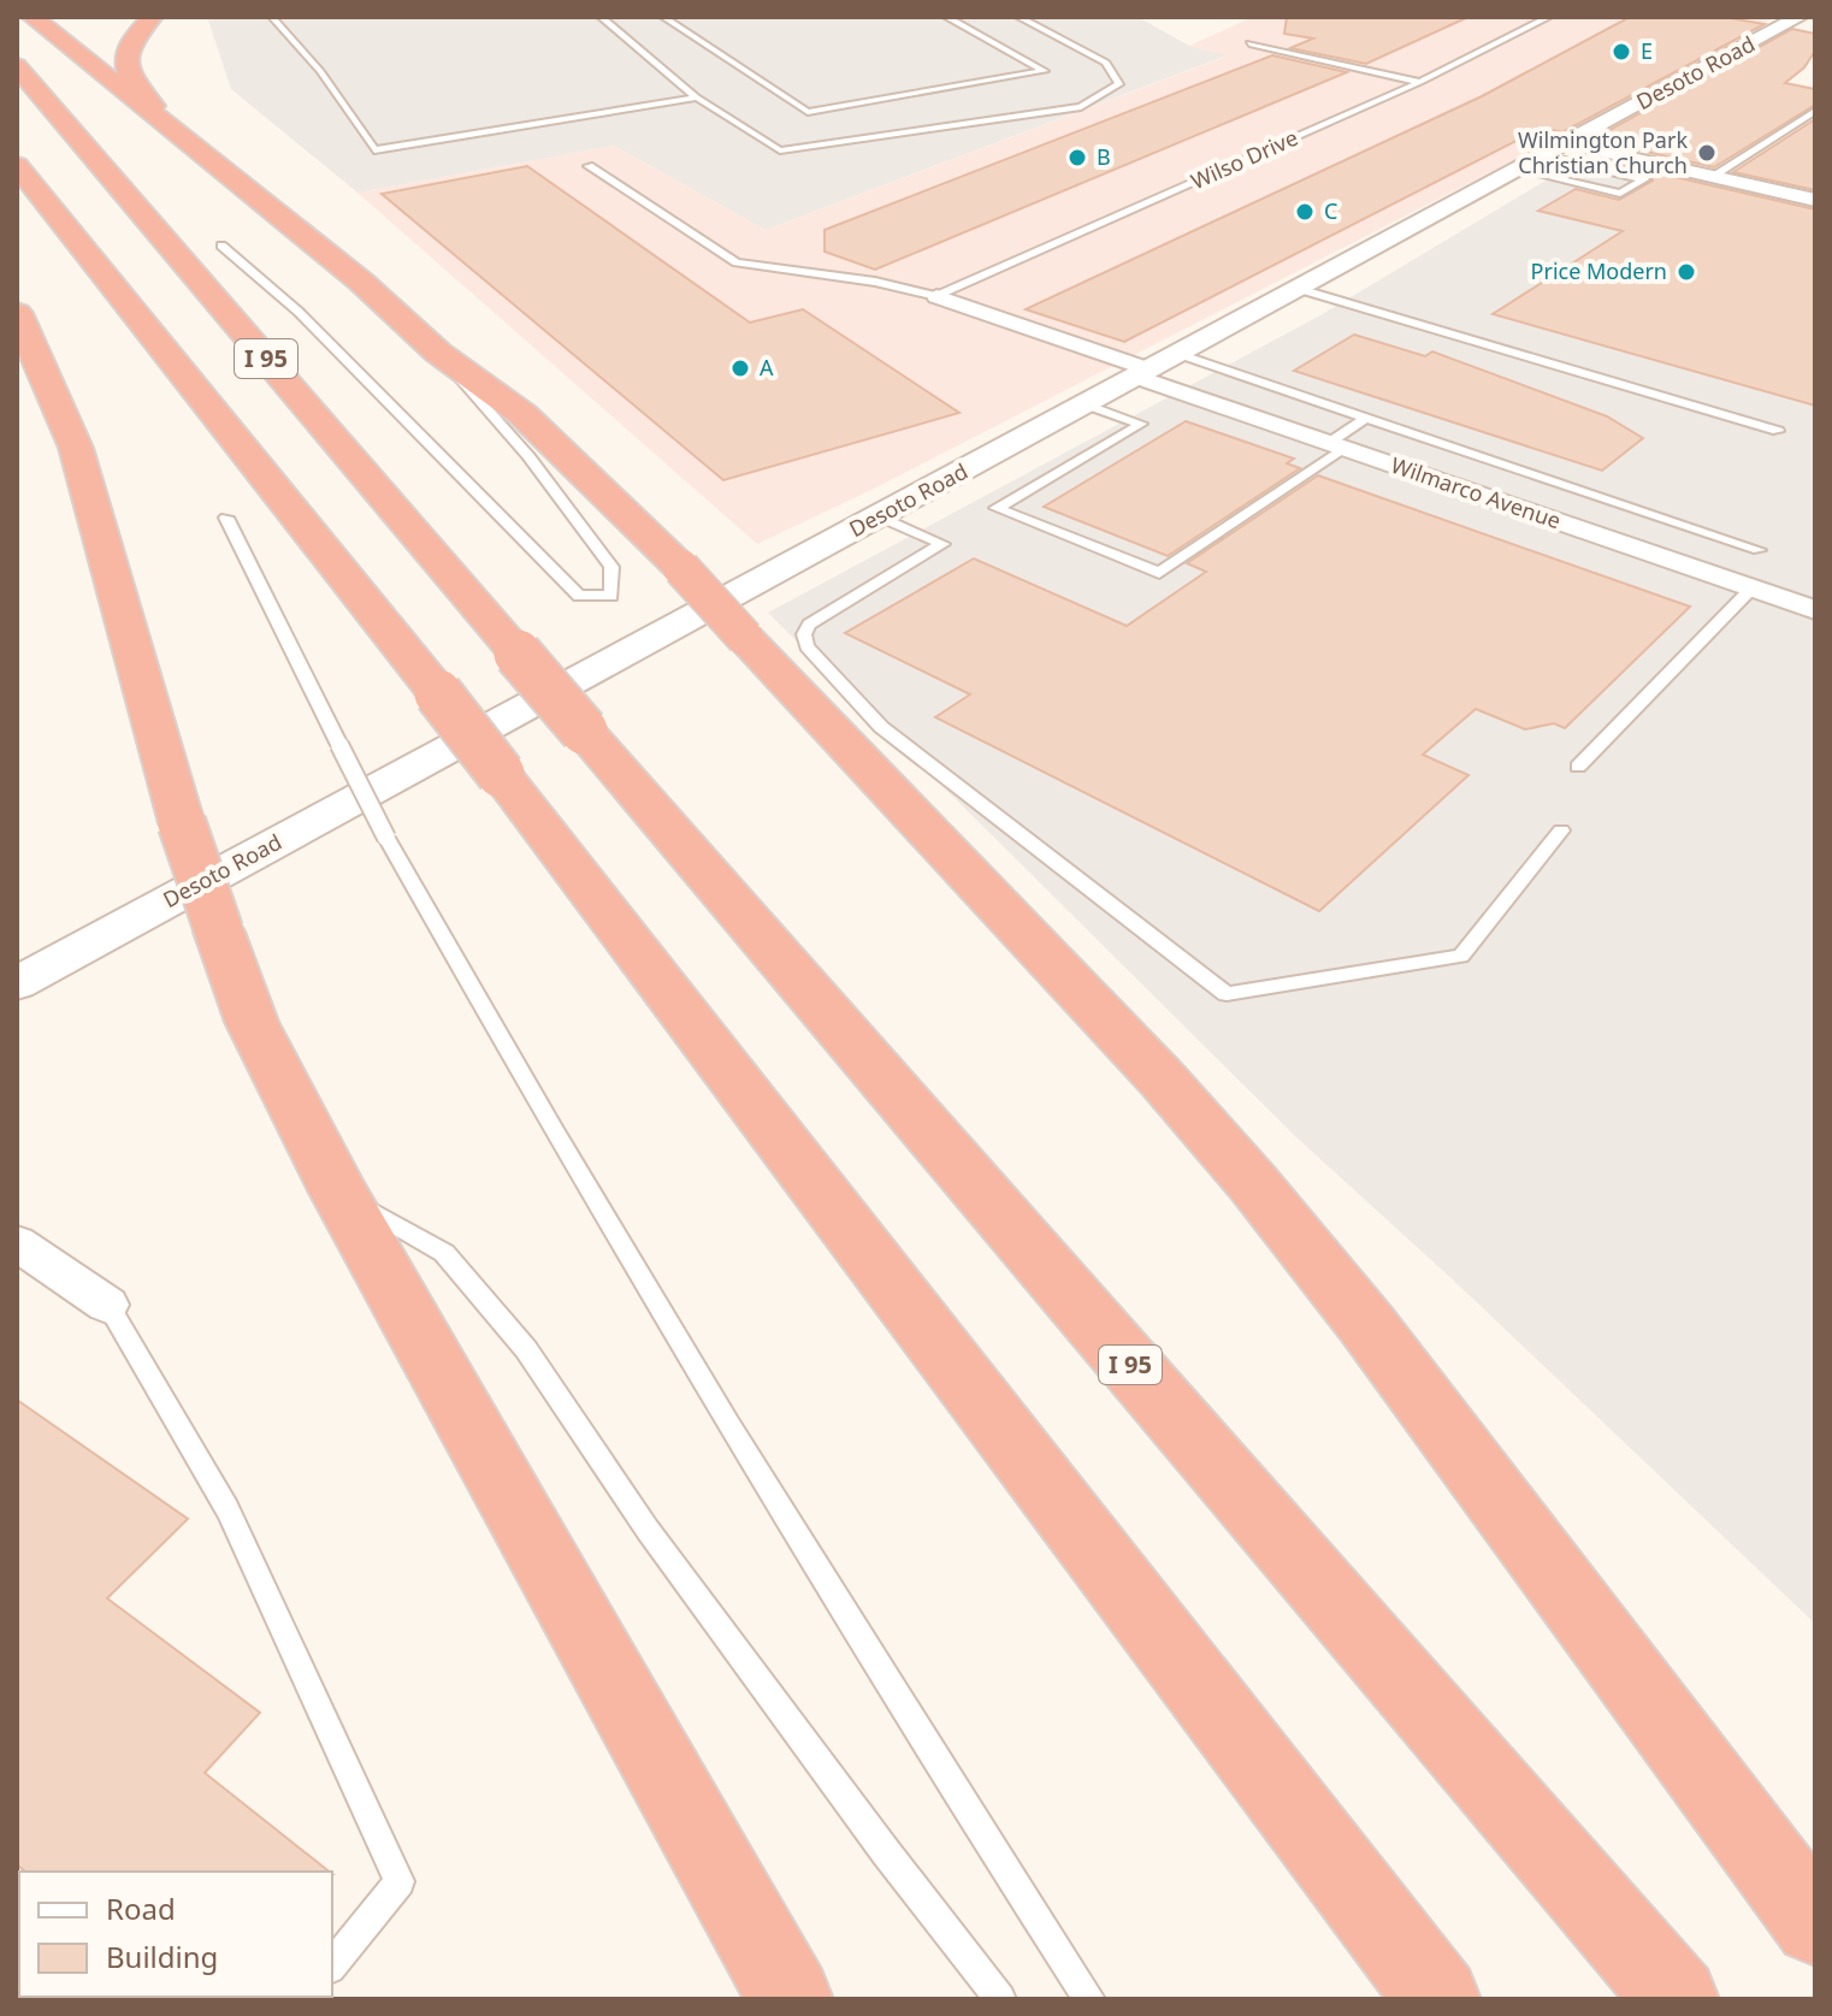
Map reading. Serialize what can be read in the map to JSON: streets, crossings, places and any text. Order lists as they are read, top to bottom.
{
  "streets": {
    "highway": ["I 95"],
    "street": ["Desoto Road", "Wilmarco Avenue"],
    "lane": ["Wilso Drive"]
  },
  "crossings": [
    ["Desoto Road", "Wilmarco Avenue"],
    ["Wilso Drive", "Wilmarco Avenue"]
  ],
  "places": [
    "E",
    "Wilmington Park Christian Church",
    "B",
    "C",
    "Price Modern",
    "A"
  ],
  "legend": ["Road", "Building"]
}
